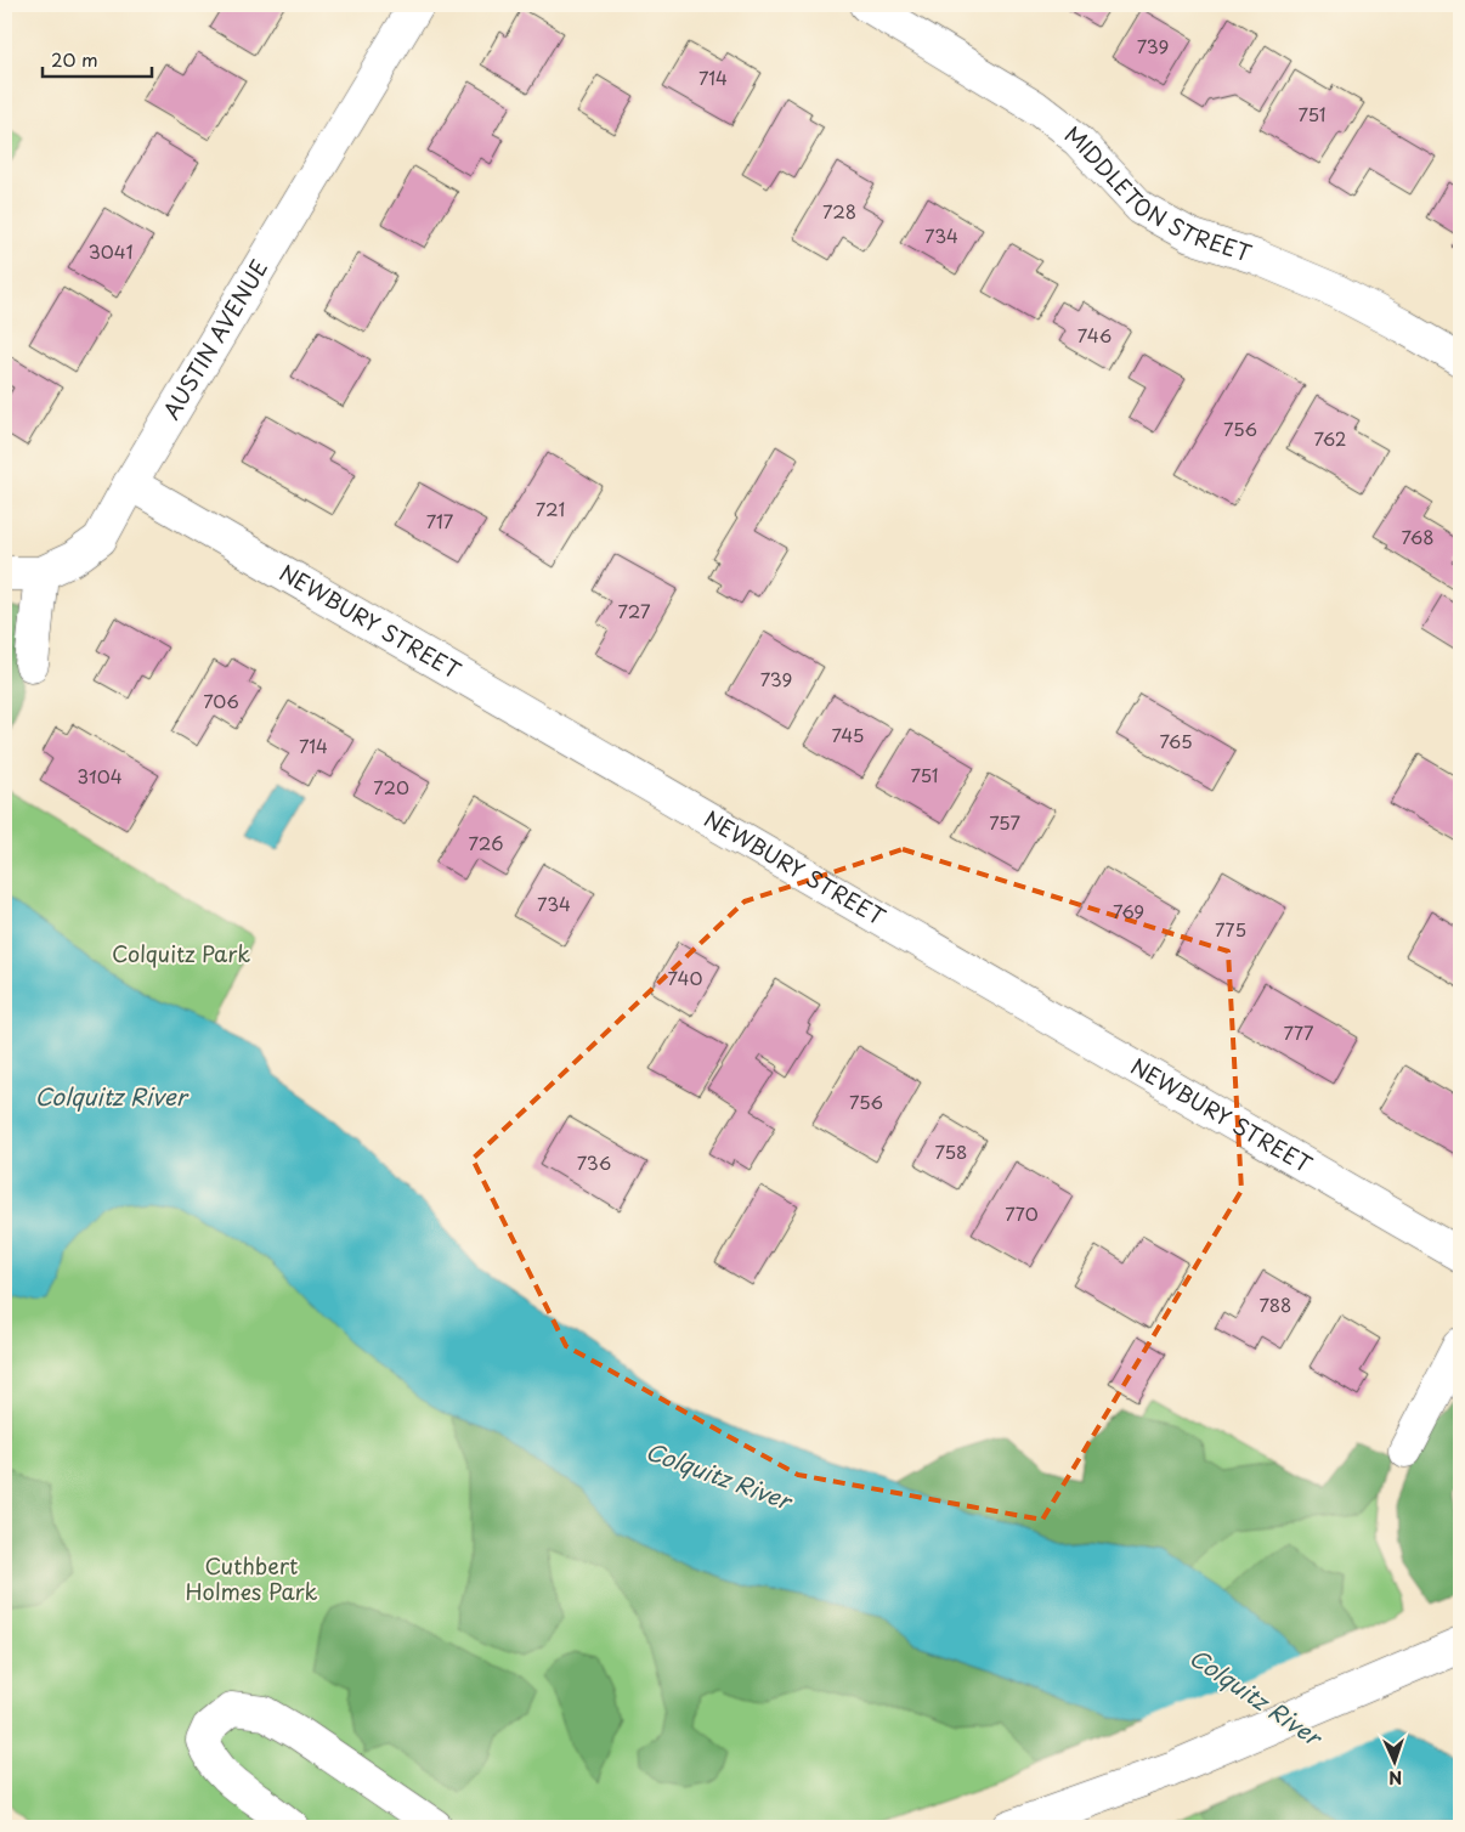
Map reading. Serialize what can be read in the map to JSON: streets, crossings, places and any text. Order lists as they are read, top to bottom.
{
  "streets": {
    "street": ["MIDDLETON STREET", "AUSTIN AVENUE", "NEWBURY STREET"]
  },
  "crossings": [
    ["AUSTIN AVENUE", "NEWBURY STREET"]
  ],
  "water": ["Colquitz River"],
  "parks": ["Colquitz Park", "Cuthbert Holmes Park"],
  "house_numbers": [
    "739",
    "714",
    "751",
    "728",
    "734",
    "3041",
    "746",
    "756",
    "762",
    "721",
    "717",
    "768",
    "727",
    "739",
    "706",
    "745",
    "765",
    "714",
    "751",
    "3104",
    "720",
    "757",
    "726",
    "734",
    "769",
    "775",
    "740",
    "777",
    "756",
    "758",
    "736",
    "770",
    "788"
  ],
  "scale_bar": "20 m",
  "north": "bottom"
}
